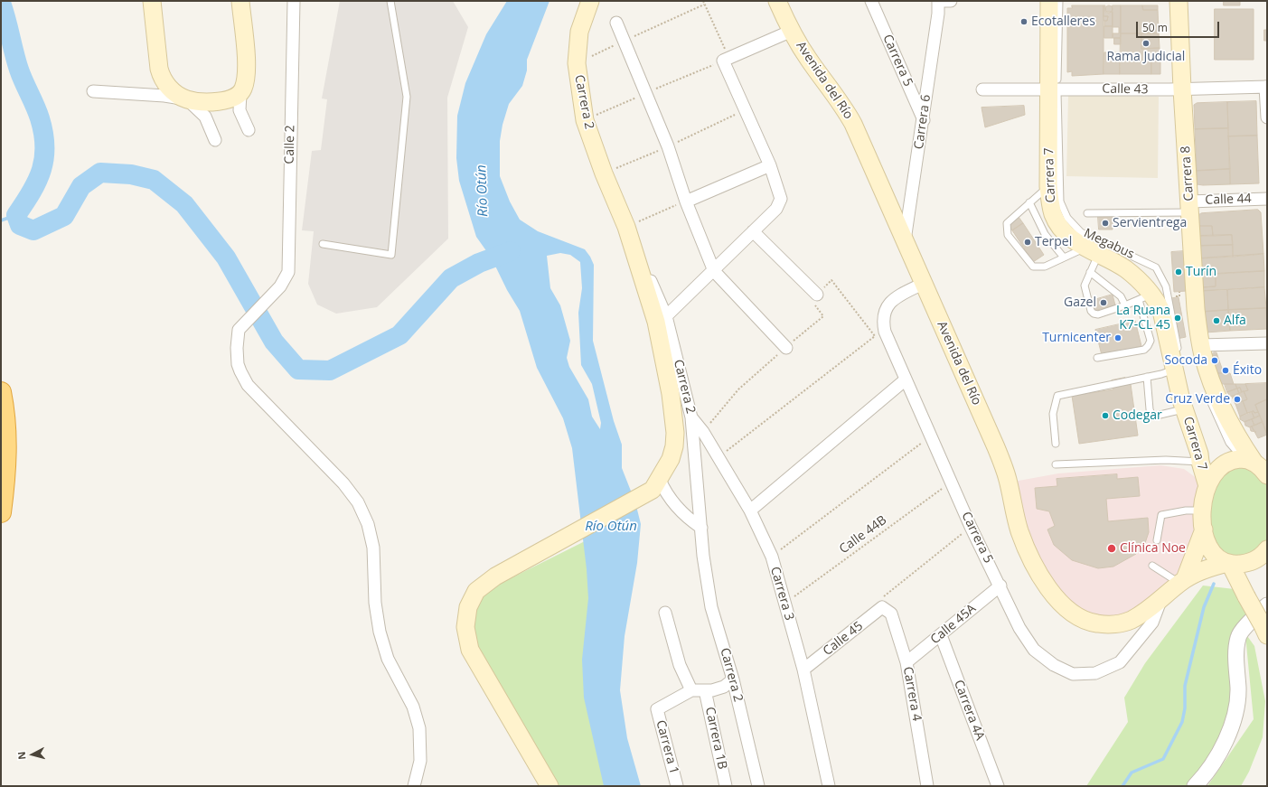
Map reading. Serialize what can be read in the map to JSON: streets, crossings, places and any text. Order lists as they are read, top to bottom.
{
  "streets": {
    "main road": [
      "Avenida del Río",
      "Carrera 2",
      "Carrera 8",
      "Carrera 7"
    ],
    "street": [
      "Carrera 5",
      "Calle 43",
      "Carrera 6",
      "Calle 2",
      "Calle 44",
      "Carrera 3",
      "Calle 45A",
      "Calle 45",
      "Carrera 4",
      "Carrera 4A",
      "Carrera 1B",
      "Carrera 1"
    ],
    "lane": ["Megabus"],
    "path": ["Calle 44B"]
  },
  "crossings": [
    ["Carrera 5", "Avenida del Río"],
    ["Carrera 5", "Carrera 6"],
    ["Carrera 5", "Calle 44B"],
    ["Carrera 5", "Calle 45A"],
    ["Avenida del Río", "Carrera 6"],
    ["Calle 43", "Carrera 8"],
    ["Calle 43", "Carrera 7"],
    ["Calle 43", "Megabus"],
    ["Carrera 2", "Carrera 3"],
    ["Carrera 8", "Calle 44"],
    ["Carrera 7", "Megabus"],
    ["Calle 44B", "Carrera 3"],
    ["Carrera 3", "Calle 45"],
    ["Calle 45A", "Carrera 4"],
    ["Calle 45A", "Carrera 4A"],
    ["Calle 45", "Carrera 4"]
  ],
  "water": ["Río Otún"],
  "places": [
    "Ecotalleres",
    "Rama Judicial",
    "Servientrega",
    "Terpel",
    "Turín",
    "Gazel",
    "La Ruana K7-CL 45",
    "Alfa",
    "Turnicenter",
    "Socoda",
    "Éxito",
    "Cruz Verde",
    "Codegar",
    "Clínica Noe"
  ],
  "scale_bar": "50 m",
  "north": "left"
}
